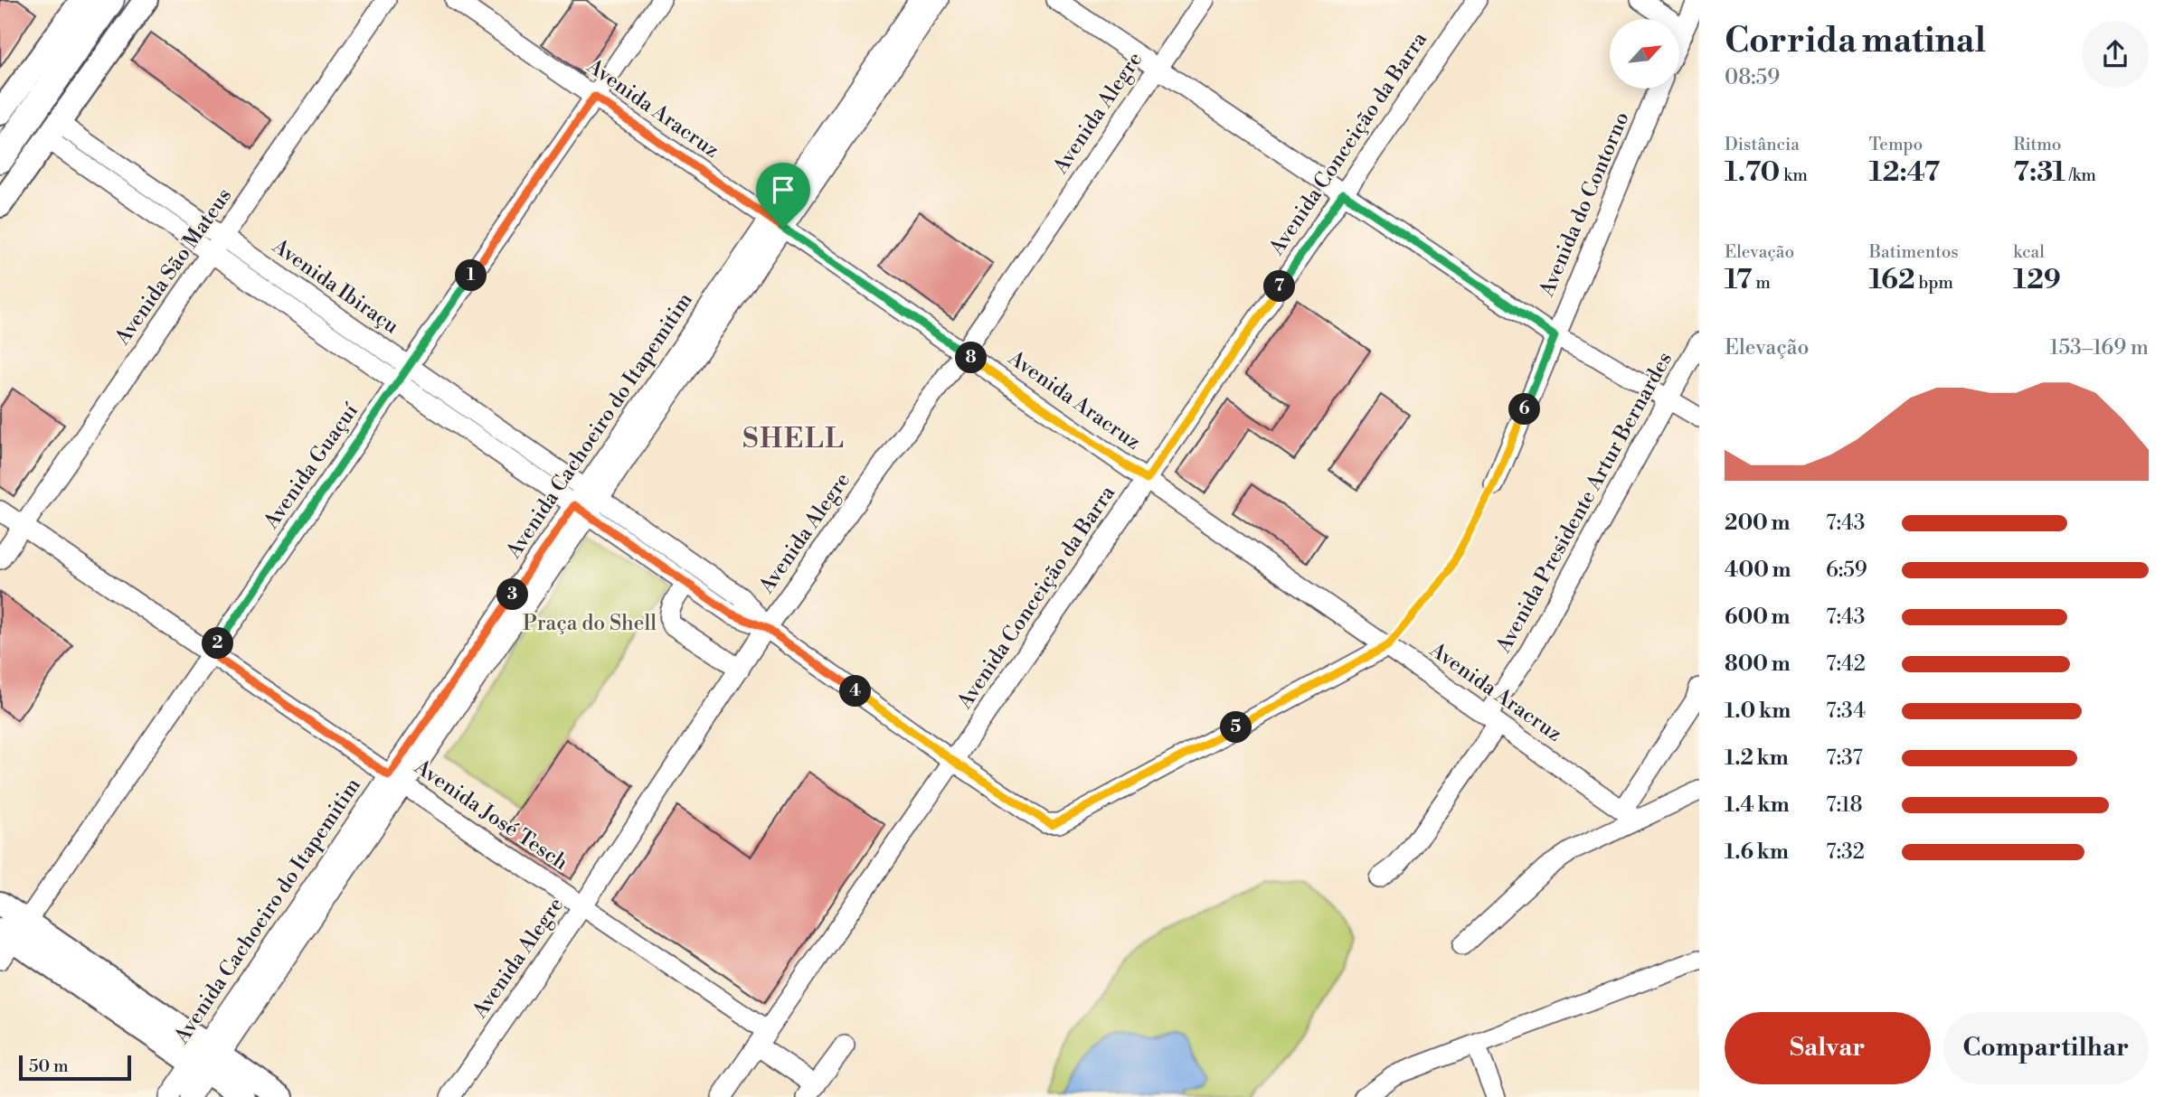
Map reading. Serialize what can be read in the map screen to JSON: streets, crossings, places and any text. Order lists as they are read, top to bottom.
{
  "streets": {
    "street": [
      "Avenida Aracruz",
      "Avenida Alegre",
      "Avenida Conceição da Barra",
      "Avenida do Contorno",
      "Avenida São Mateus",
      "Avenida Ibiraçu",
      "Avenida Cachoeiro do Itapemitim",
      "Avenida Guaçuí",
      "Avenida Presidente Artur Bernardes",
      "Avenida José Tesch"
    ]
  },
  "crossings": [
    ["Avenida Aracruz", "Avenida Alegre"],
    ["Avenida Aracruz", "Avenida Conceição da Barra"],
    ["Avenida Aracruz", "Avenida Ibiraçu"],
    ["Avenida Aracruz", "Avenida Guaçuí"],
    ["Avenida Aracruz", "Avenida Presidente Artur Bernardes"],
    ["Avenida Alegre", "Avenida Ibiraçu"],
    ["Avenida Alegre", "Avenida José Tesch"],
    ["Avenida Conceição da Barra", "Avenida Ibiraçu"],
    ["Avenida Conceição da Barra", "Avenida José Tesch"],
    ["Avenida São Mateus", "Avenida Ibiraçu"],
    ["Avenida São Mateus", "Avenida José Tesch"],
    ["Avenida Ibiraçu", "Avenida Guaçuí"],
    ["Avenida Guaçuí", "Avenida José Tesch"]
  ],
  "districts": ["SHELL"],
  "parks": ["Praça do Shell"],
  "scale_bar": "50 m",
  "north": "top right",
  "page": {
    "heading": ["Corrida matinal", "08:59"],
    "stats": [
      ["Distância", "1.70 km"],
      ["Tempo", "12:47"],
      ["Ritmo", "7:31 /km"],
      ["Elevação", "17 m"],
      ["Batimentos", "162 bpm"],
      ["kcal", "129"]
    ],
    "pins": [
      "1",
      "7",
      "8",
      "6",
      "3",
      "2",
      "4",
      "5"
    ],
    "chart": ["Elevação", "153–169 m"],
    "list": [
      {
        "name": "200 m",
        "note": "7:43"
      },
      {
        "name": "400 m",
        "note": "6:59"
      },
      {
        "name": "600 m",
        "note": "7:43"
      },
      {
        "name": "800 m",
        "note": "7:42"
      },
      {
        "name": "1.0 km",
        "note": "7:34"
      },
      {
        "name": "1.2 km",
        "note": "7:37"
      },
      {
        "name": "1.4 km",
        "note": "7:18"
      },
      {
        "name": "1.6 km",
        "note": "7:32"
      }
    ],
    "buttons": ["Salvar", "Compartilhar"],
    "scale": "50 m"
  }
}
